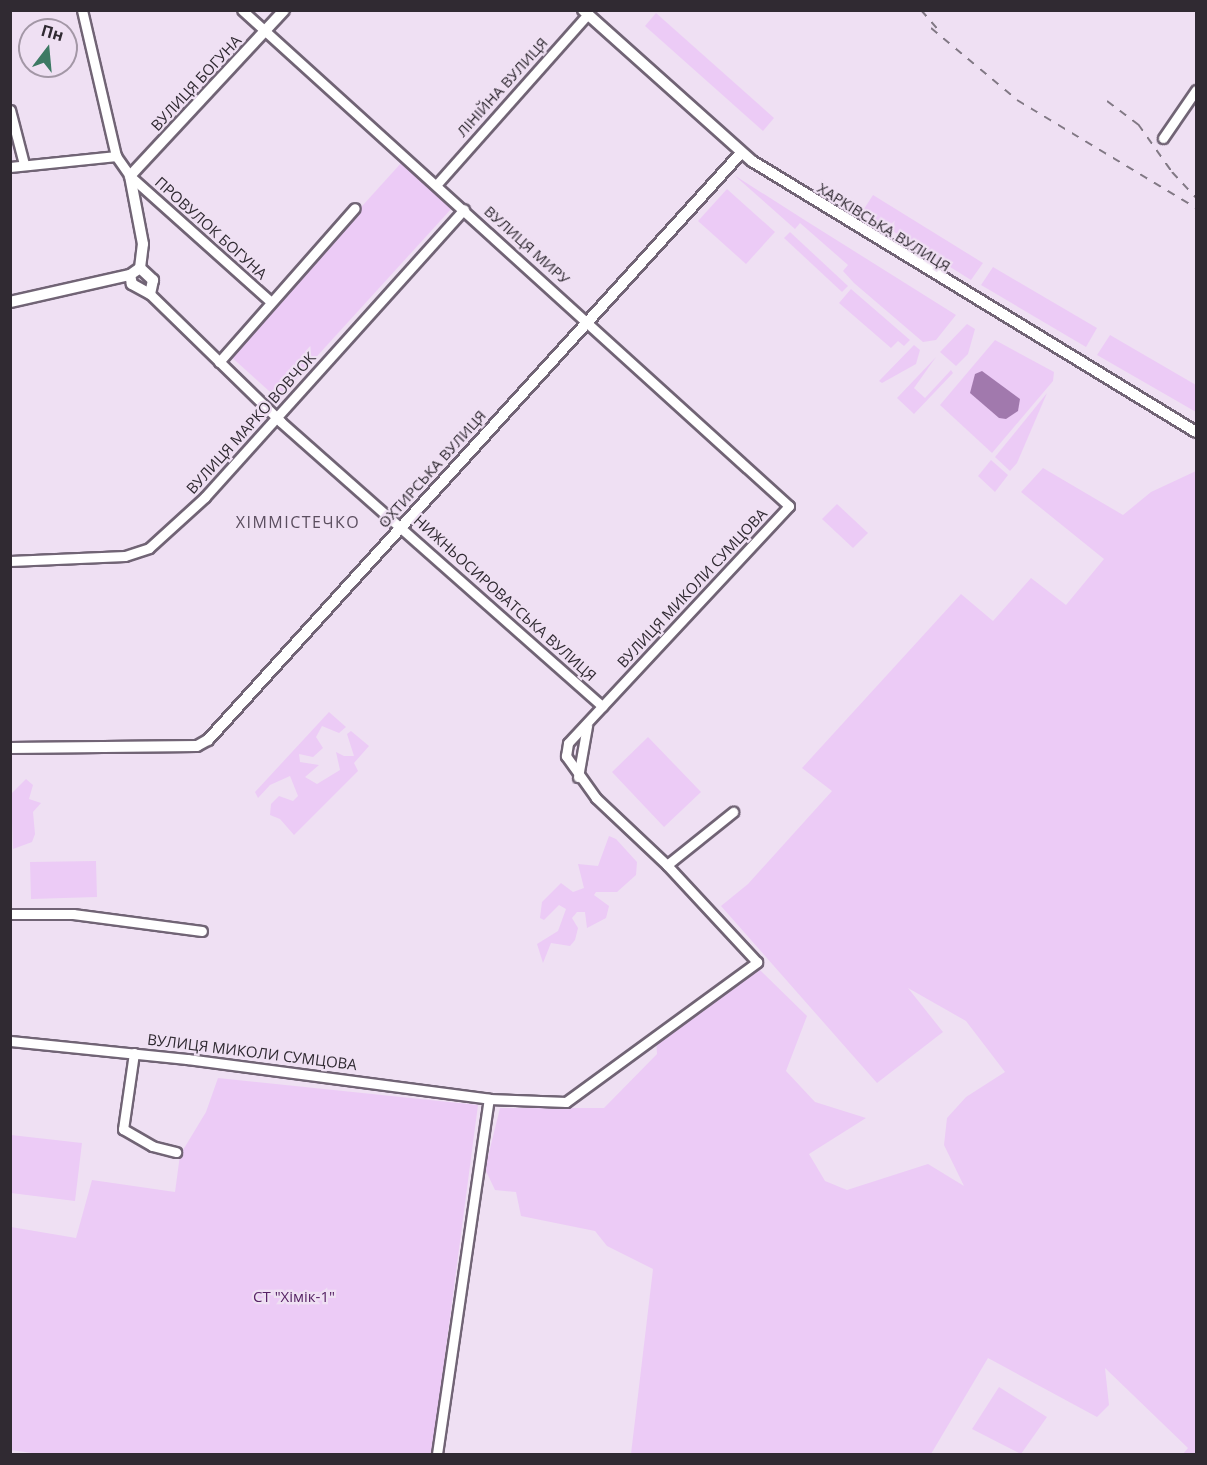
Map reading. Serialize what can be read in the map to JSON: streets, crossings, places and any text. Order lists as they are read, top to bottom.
{
  "streets": {
    "main road": [
      "ВУЛИЦЯ БОГУНА",
      "ХАРКІВСЬКА ВУЛИЦЯ",
      "ОХТИРСЬКА ВУЛИЦЯ",
      "НИЖНЬОСИРОВАТСЬКА ВУЛИЦЯ"
    ],
    "street": [
      "ЛІНІЙНА ВУЛИЦЯ",
      "ПРОВУЛОК БОГУНА",
      "ВУЛИЦЯ МИРУ",
      "ВУЛИЦЯ МАРКО ВОВЧОК",
      "ВУЛИЦЯ МИКОЛИ СУМЦОВА"
    ]
  },
  "crossings": [
    ["ВУЛИЦЯ БОГУНА", "ПРОВУЛОК БОГУНА"],
    ["ВУЛИЦЯ БОГУНА", "ВУЛИЦЯ МИРУ"],
    ["ВУЛИЦЯ БОГУНА", "НИЖНЬОСИРОВАТСЬКА ВУЛИЦЯ"],
    ["ЛІНІЙНА ВУЛИЦЯ", "ХАРКІВСЬКА ВУЛИЦЯ"],
    ["ЛІНІЙНА ВУЛИЦЯ", "ВУЛИЦЯ МИРУ"],
    ["ХАРКІВСЬКА ВУЛИЦЯ", "ОХТИРСЬКА ВУЛИЦЯ"],
    ["ПРОВУЛОК БОГУНА", "НИЖНЬОСИРОВАТСЬКА ВУЛИЦЯ"],
    ["ВУЛИЦЯ МИРУ", "ВУЛИЦЯ МАРКО ВОВЧОК"],
    ["ВУЛИЦЯ МИРУ", "ОХТИРСЬКА ВУЛИЦЯ"],
    ["ВУЛИЦЯ МИРУ", "ВУЛИЦЯ МИКОЛИ СУМЦОВА"],
    ["ВУЛИЦЯ МАРКО ВОВЧОК", "НИЖНЬОСИРОВАТСЬКА ВУЛИЦЯ"],
    ["ОХТИРСЬКА ВУЛИЦЯ", "НИЖНЬОСИРОВАТСЬКА ВУЛИЦЯ"],
    ["ВУЛИЦЯ МИКОЛИ СУМЦОВА", "НИЖНЬОСИРОВАТСЬКА ВУЛИЦЯ"]
  ],
  "districts": ["ХІММІСТЕЧКО"],
  "parks": ["СТ \"Хімік-1\""],
  "north": "top"
}
